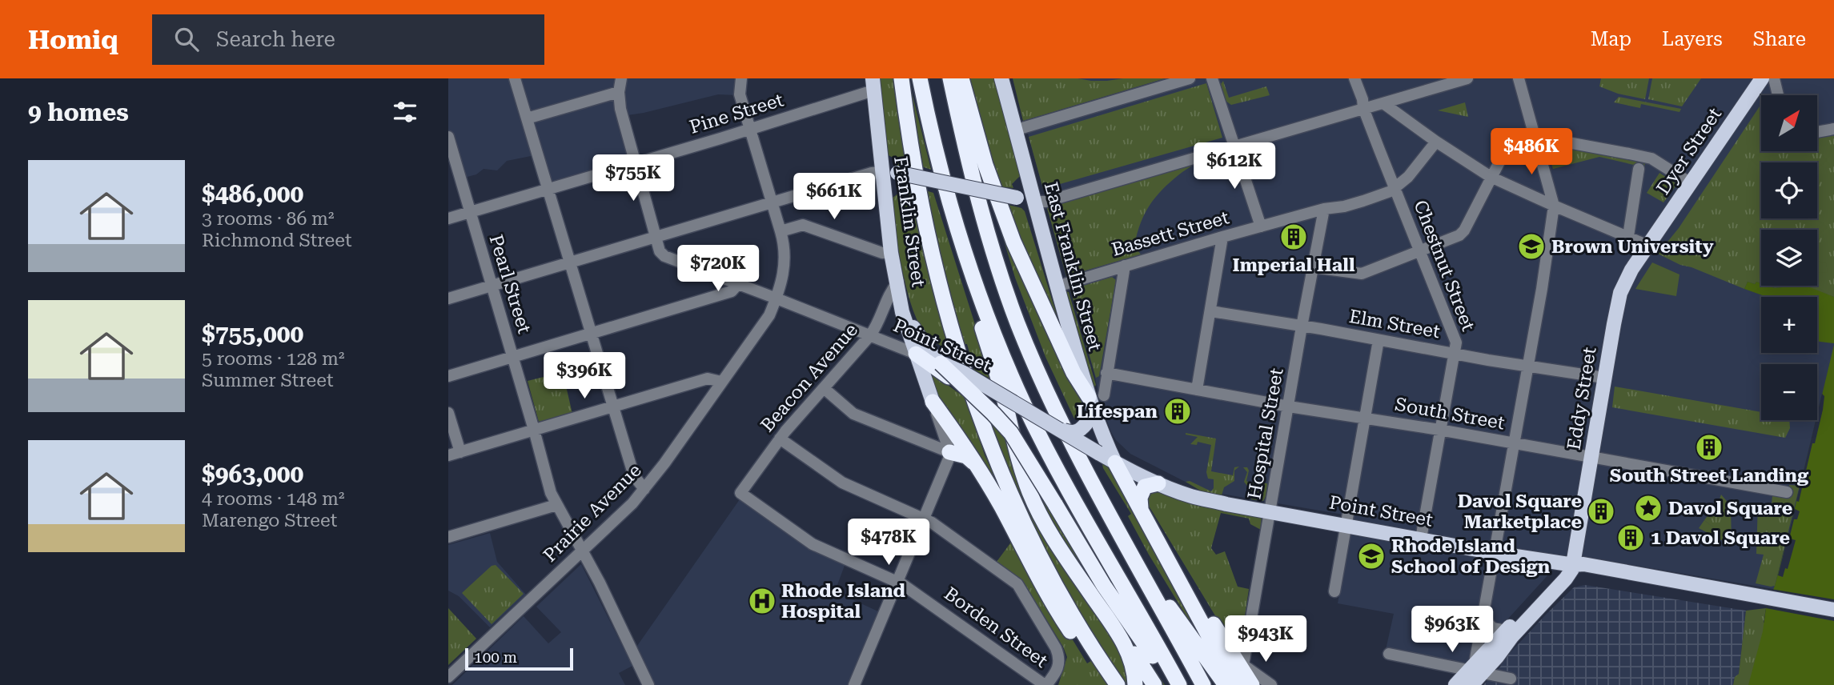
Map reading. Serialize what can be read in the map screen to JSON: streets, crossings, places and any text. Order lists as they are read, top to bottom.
{
  "streets": {
    "main road": [
      "Dyer Street",
      "Franklin Street",
      "East Franklin Street",
      "Point Street",
      "Eddy Street"
    ],
    "street": [
      "Pine Street",
      "Bassett Street",
      "Chestnut Street",
      "Pearl Street",
      "Elm Street",
      "Beacon Avenue",
      "South Street",
      "Hospital Street",
      "Prairie Avenue",
      "Borden Street"
    ]
  },
  "crossings": [
    ["Pine Street", "Franklin Street"],
    ["Pine Street", "Pearl Street"],
    ["Pine Street", "Point Street"],
    ["Dyer Street", "Eddy Street"],
    ["Franklin Street", "Point Street"],
    ["Franklin Street", "Beacon Avenue"],
    ["Bassett Street", "Chestnut Street"],
    ["Bassett Street", "East Franklin Street"],
    ["Bassett Street", "Hospital Street"],
    ["Chestnut Street", "Elm Street"],
    ["Chestnut Street", "Point Street"],
    ["Chestnut Street", "South Street"],
    ["East Franklin Street", "Point Street"],
    ["Pearl Street", "Prairie Avenue"],
    ["Elm Street", "Eddy Street"],
    ["Elm Street", "Hospital Street"],
    ["Point Street", "Beacon Avenue"],
    ["Point Street", "Eddy Street"],
    ["Point Street", "Hospital Street"],
    ["Point Street", "Prairie Avenue"],
    ["Beacon Avenue", "Borden Street"],
    ["Eddy Street", "South Street"],
    ["South Street", "Hospital Street"]
  ],
  "places": {
    "building": [
      "Imperial Hall",
      "Lifespan",
      "South Street Landing",
      "Davol Square Marketplace",
      "1 Davol Square"
    ],
    "school or university": ["Brown University", "Rhode Island School of Design"],
    "place": ["Davol Square"],
    "hospital": ["Rhode Island Hospital"]
  },
  "scale_bar": "100 m",
  "north": "top right",
  "page": {
    "header": "Homiq",
    "search": "Search here",
    "nav": ["Map", "Layers", "Share"],
    "heading": "9 homes",
    "map_buttons": ["+", "−"],
    "price": [
      "$486K",
      "$612K",
      "$755K",
      "$661K",
      "$720K",
      "$396K",
      "$478K",
      "$963K",
      "$943K"
    ],
    "list": [
      {
        "name": "$486,000",
        "note": "3 rooms · 86 m² · Richmond Street"
      },
      {
        "name": "$755,000",
        "note": "5 rooms · 128 m² · Summer Street"
      },
      {
        "name": "$963,000",
        "note": "4 rooms · 148 m² · Marengo Street"
      }
    ],
    "scale": "100 m"
  }
}
